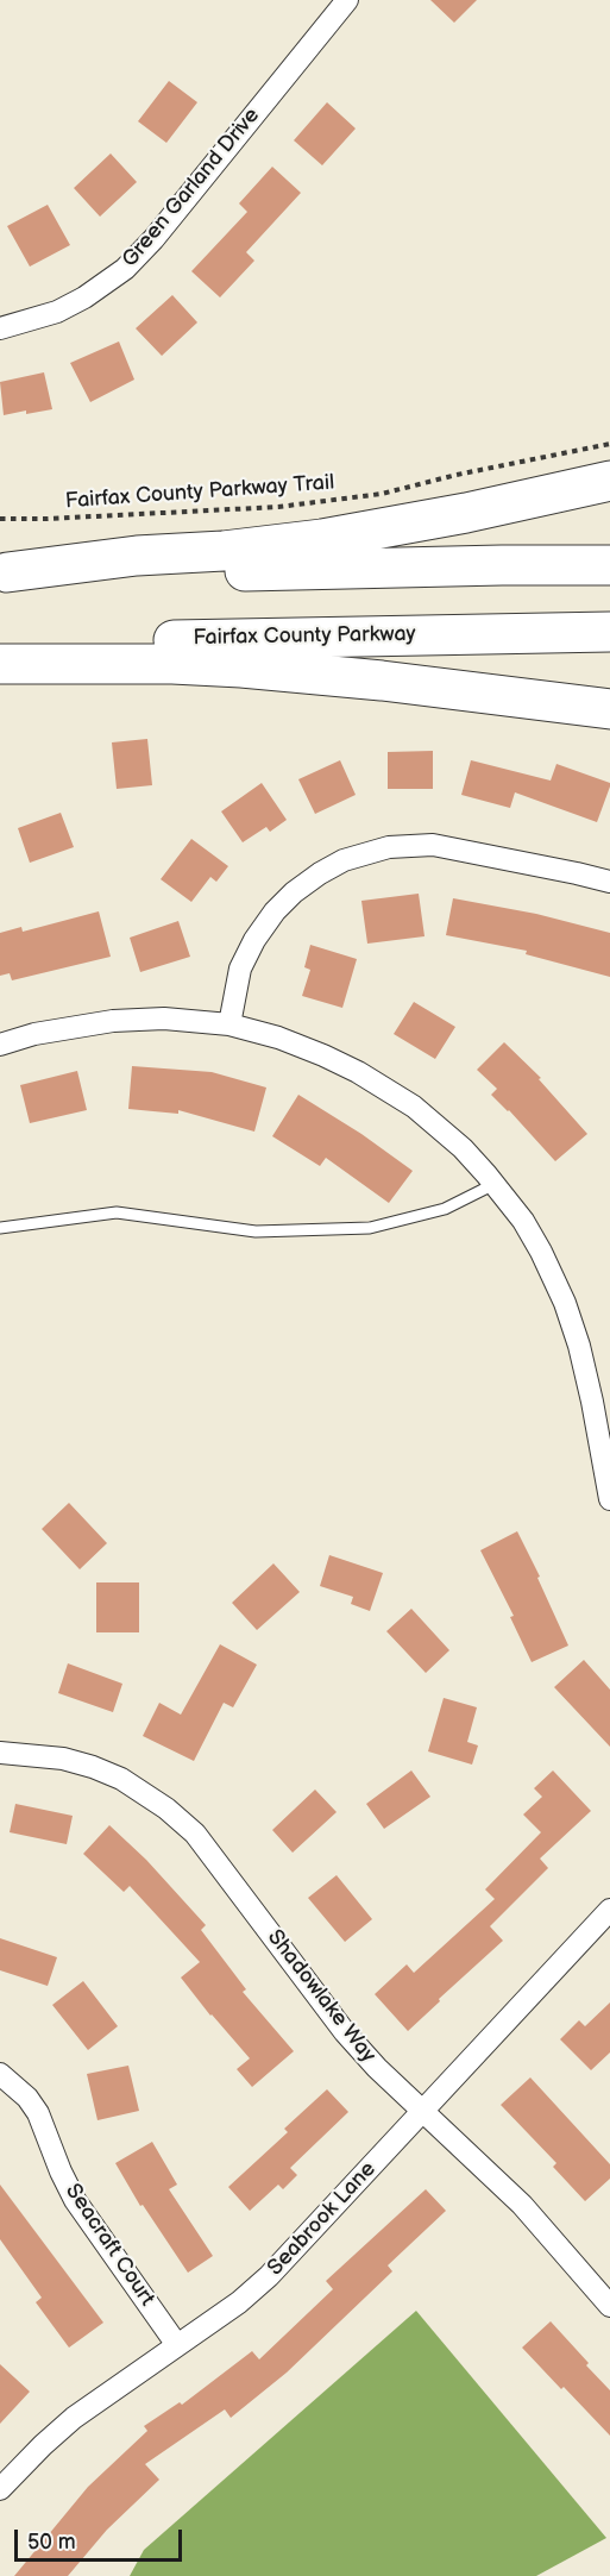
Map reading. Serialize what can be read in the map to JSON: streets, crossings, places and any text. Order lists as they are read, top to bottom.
{
  "streets": {
    "highway": ["Fairfax County Parkway"],
    "street": [
      "Green Garland Drive",
      "Shadowlake Way",
      "Seabrook Lane",
      "Seacraft Court"
    ],
    "path": ["Fairfax County Parkway Trail"]
  },
  "crossings": [
    ["Shadowlake Way", "Seabrook Lane"],
    ["Seabrook Lane", "Seacraft Court"]
  ],
  "scale_bar": "50 m"
}
